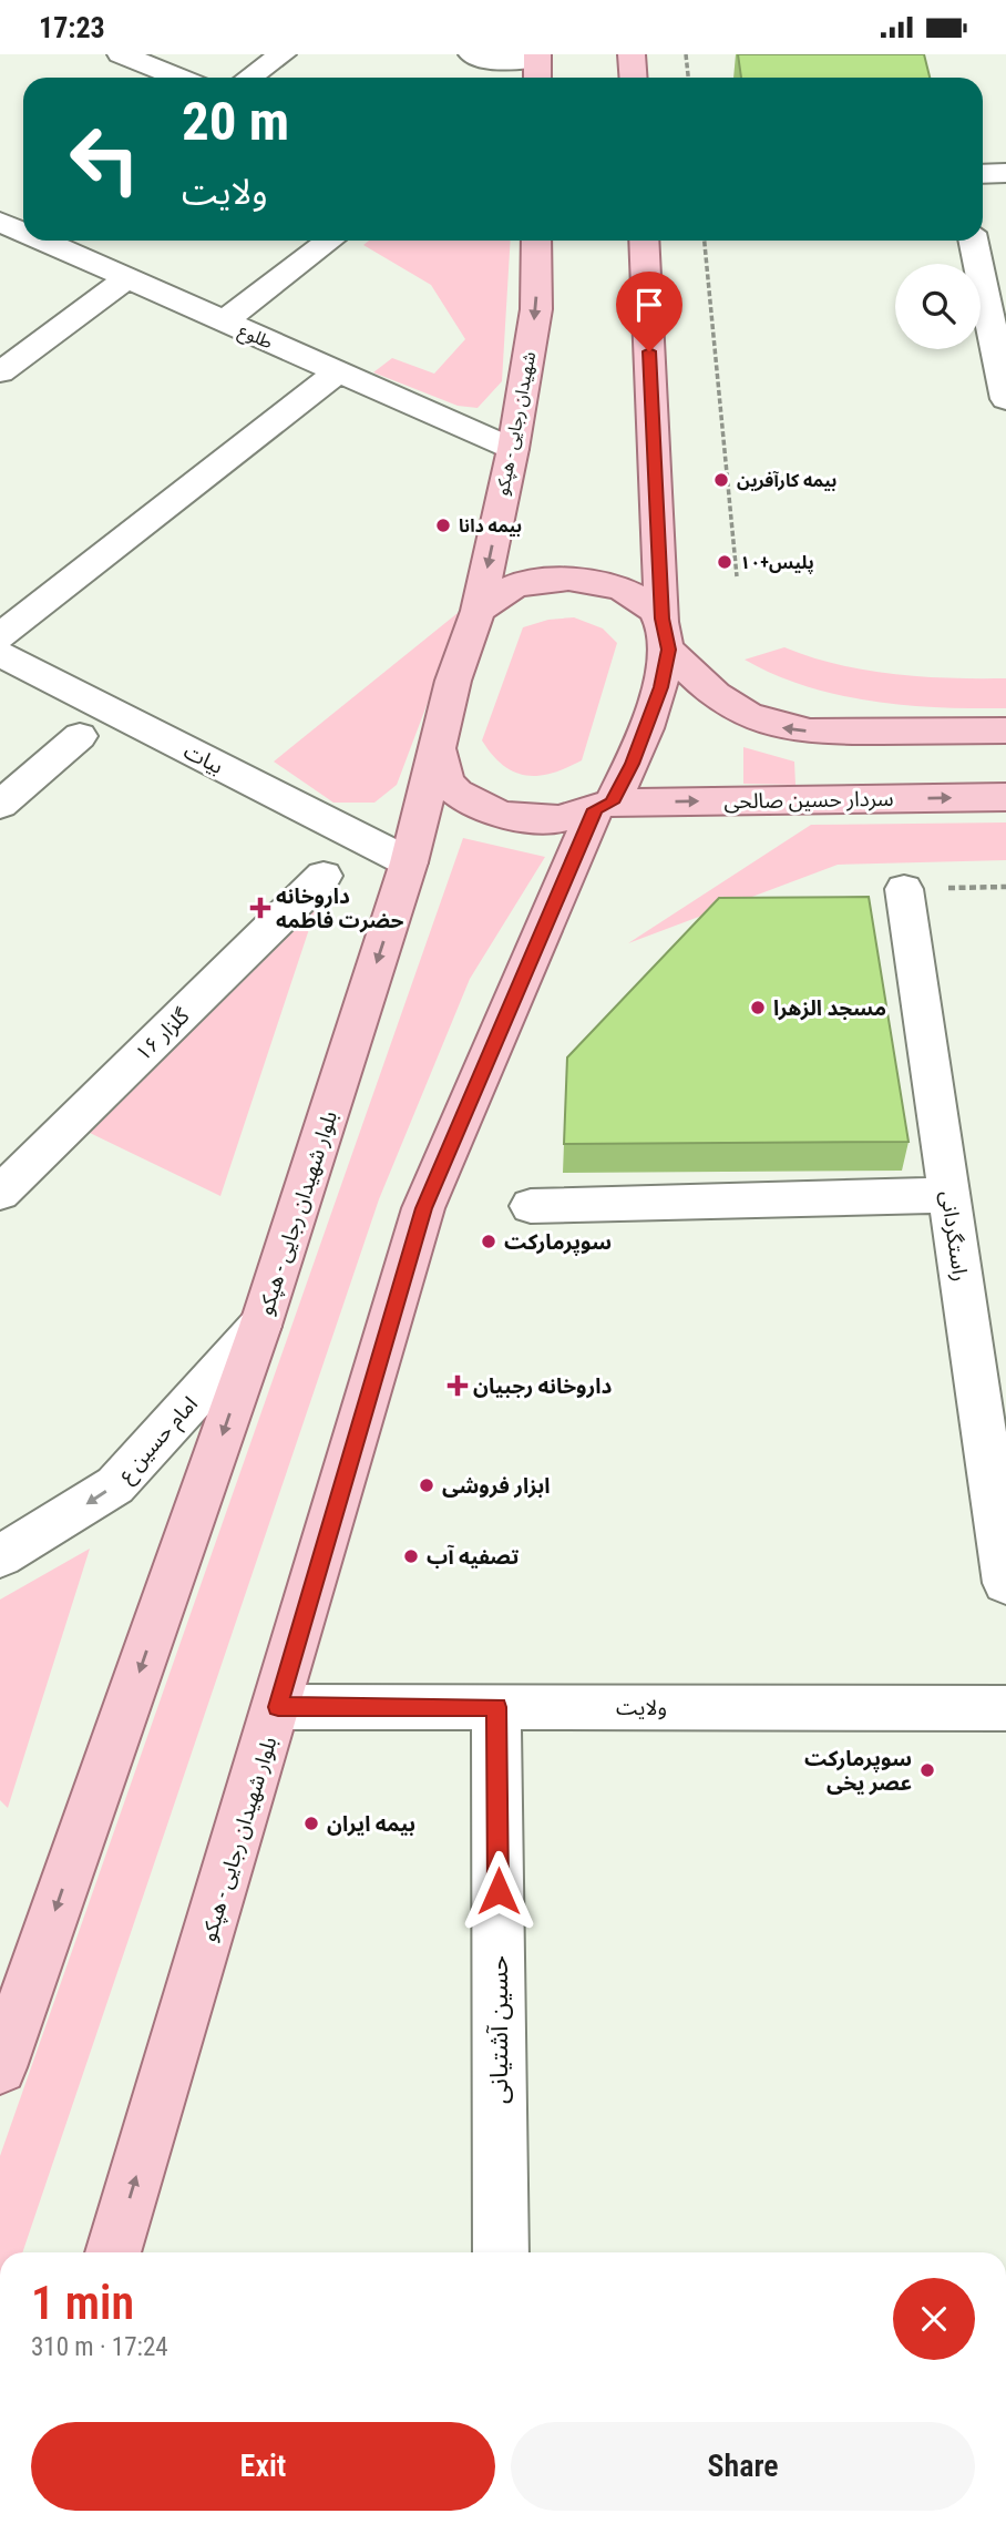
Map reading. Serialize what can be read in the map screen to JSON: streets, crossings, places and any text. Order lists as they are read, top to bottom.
{
  "streets": {
    "main road": ["شهیدان رجایی - هپکو", "سردار حسین صالحی", "بلوار شهیدان رجایی - هپکو"],
    "street": [
      "طلوع",
      "بیات",
      "گلزار ۱۶",
      "راستگردانی",
      "امام حسین ع",
      "ولایت",
      "حسین آشتیانی"
    ]
  },
  "crossings": [
    ["طلوع", "شهیدان رجایی - هپکو"],
    ["شهیدان رجایی - هپکو", "سردار حسین صالحی"],
    ["شهیدان رجایی - هپکو", "بلوار شهیدان رجایی - هپکو"],
    ["بیات", "بلوار شهیدان رجایی - هپکو"],
    ["سردار حسین صالحی", "بلوار شهیدان رجایی - هپکو"],
    ["بلوار شهیدان رجایی - هپکو", "امام حسین ع"],
    ["بلوار شهیدان رجایی - هپکو", "ولایت"],
    ["ولایت", "حسین آشتیانی"]
  ],
  "one_way": ["امام حسین ع"],
  "places": {
    "other": [
      "بیمه کارآفرین",
      "بیمه دانا",
      "پلیس+۱۰",
      "مسجد الزهرا",
      "سوپرمارکت",
      "ابزار فروشی",
      "تصفیه آب",
      "سوپرمارکت عصر یخی",
      "بیمه ایران"
    ],
    "health": ["داروخانه حضرت فاطمه", "داروخانه رجبیان"]
  },
  "page": {
    "status": "17:23",
    "turn": ["20 m", "ولایت"],
    "heading": ["1 min", "310 m · 17:24"],
    "buttons": ["Exit", "Share"]
  }
}
